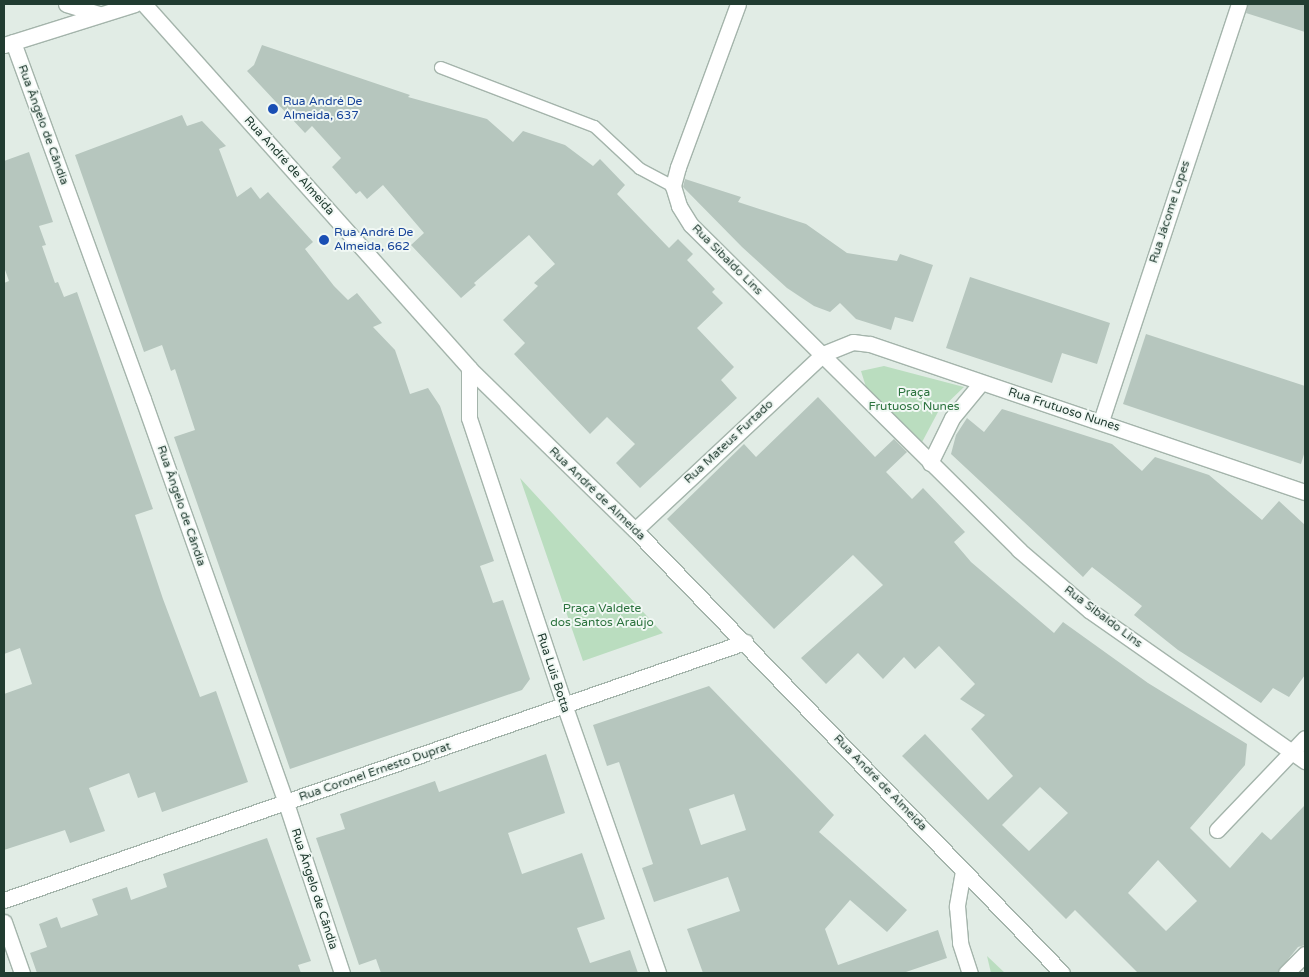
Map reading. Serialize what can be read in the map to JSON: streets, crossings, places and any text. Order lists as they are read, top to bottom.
{
  "streets": {
    "street": [
      "Rua Ângelo de Cândia",
      "Rua André de Almeida",
      "Rua Jácome Lopes",
      "Rua Sibaldo Lins",
      "Rua Frutuoso Nunes",
      "Rua Mateus Furtado",
      "Rua Luis Botta",
      "Rua Coronel Ernesto Duprat"
    ]
  },
  "crossings": [
    ["Rua Ângelo de Cândia", "Rua Coronel Ernesto Duprat"],
    ["Rua André de Almeida", "Rua Mateus Furtado"],
    ["Rua André de Almeida", "Rua Luis Botta"],
    ["Rua André de Almeida", "Rua Coronel Ernesto Duprat"],
    ["Rua Jácome Lopes", "Rua Frutuoso Nunes"],
    ["Rua Sibaldo Lins", "Rua Frutuoso Nunes"],
    ["Rua Sibaldo Lins", "Rua Mateus Furtado"],
    ["Rua Frutuoso Nunes", "Rua Mateus Furtado"],
    ["Rua Luis Botta", "Rua Coronel Ernesto Duprat"]
  ],
  "parks": ["Praça Frutuoso Nunes", "Praça Valdete dos Santos Araújo"],
  "places": ["Rua André De Almeida, 637", "Rua André De Almeida, 662"]
}
